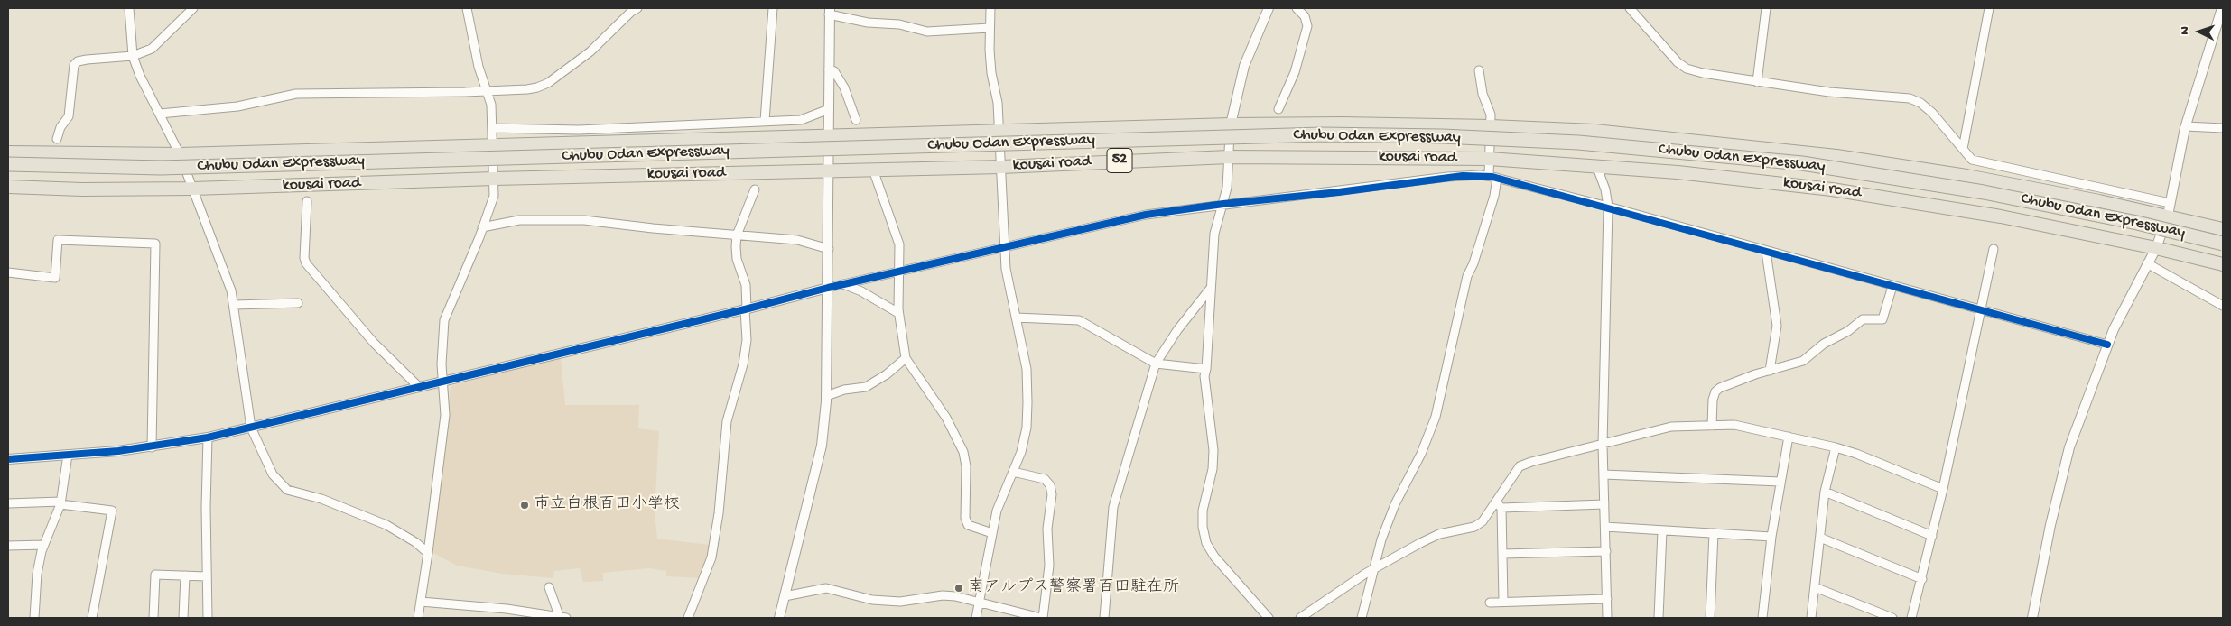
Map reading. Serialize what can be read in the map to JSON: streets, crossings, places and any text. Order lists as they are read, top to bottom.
{
  "streets": {
    "highway": ["Chubu Odan Expressway", "kousai road", "52"]
  },
  "places": ["市立白根百田小学校", "南アルプス警察署百田駐在所"],
  "north": "left"
}
